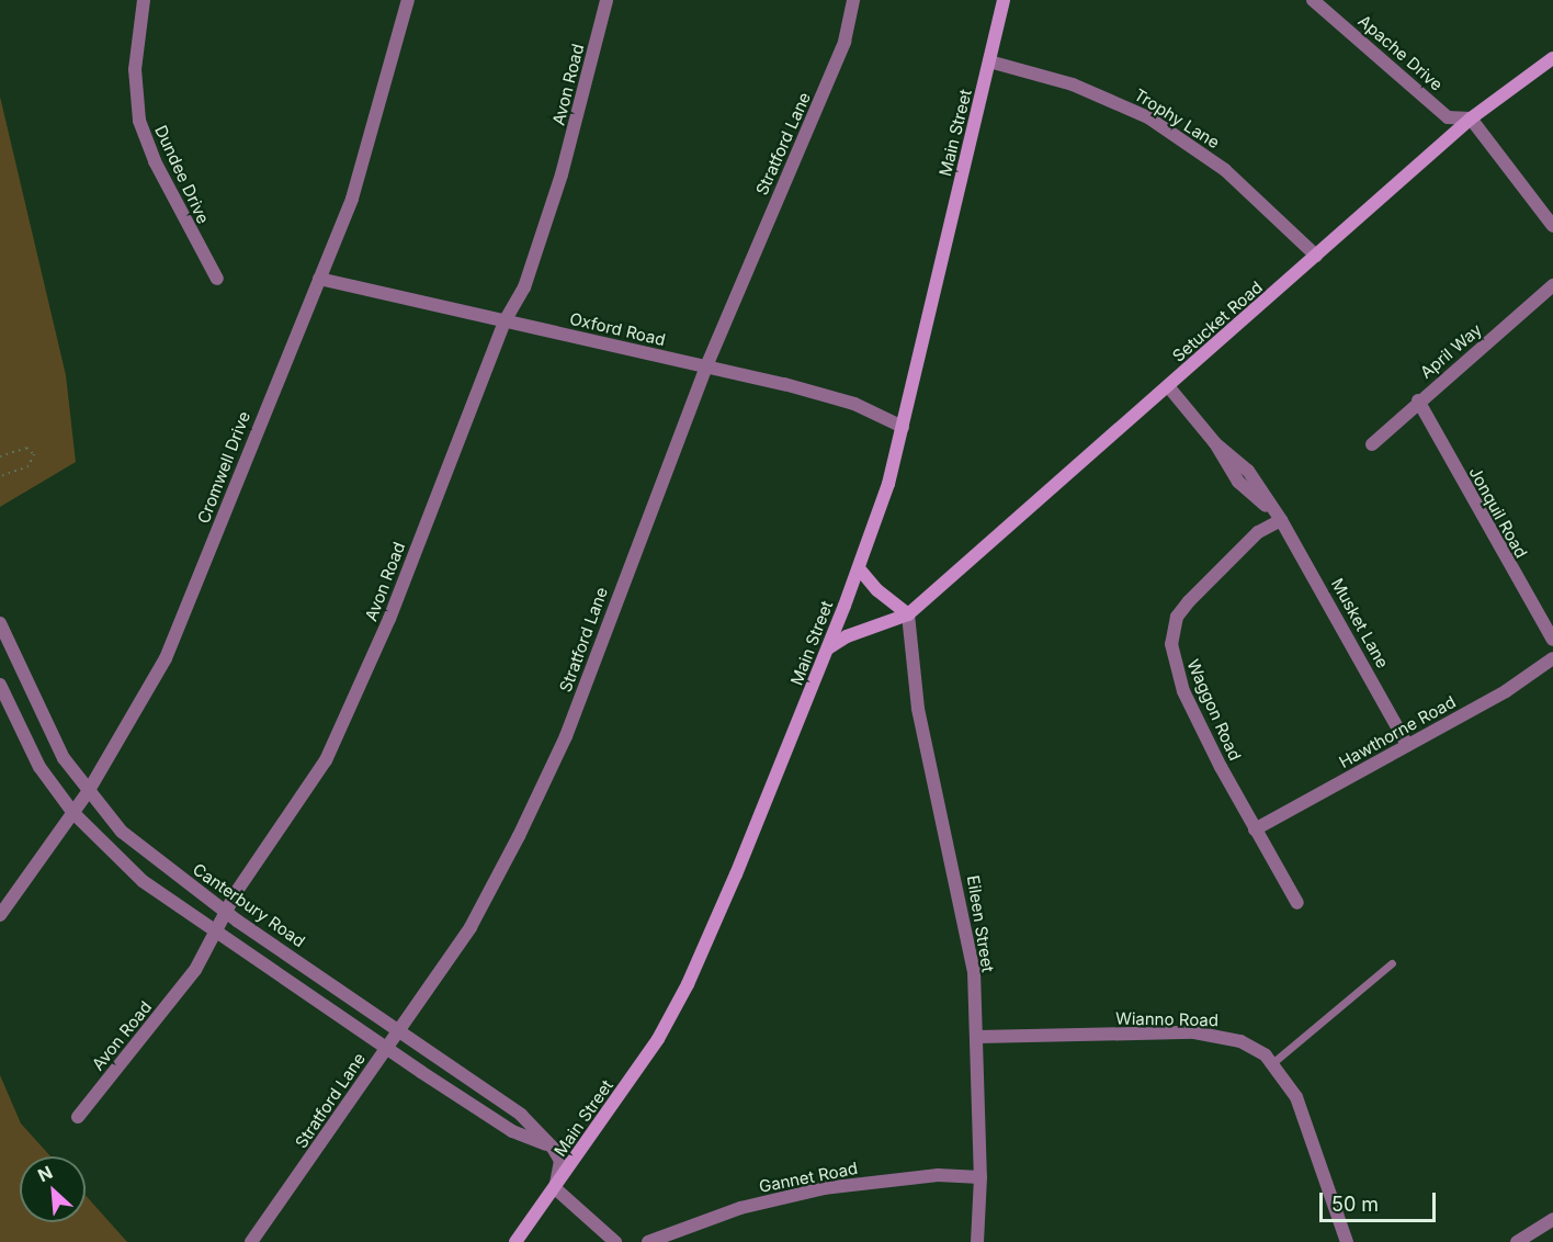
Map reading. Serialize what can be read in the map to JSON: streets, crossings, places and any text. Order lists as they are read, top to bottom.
{
  "streets": {
    "main road": ["Main Street", "Setucket Road"],
    "street": [
      "Apache Drive",
      "Avon Road",
      "Trophy Lane",
      "Stratford Lane",
      "Dundee Drive",
      "Oxford Road",
      "April Way",
      "Cromwell Drive",
      "Jonquil Road",
      "Musket Lane",
      "Waggon Road",
      "Hawthorne Road",
      "Canterbury Road",
      "Eileen Street",
      "Wianno Road",
      "Gannet Road"
    ]
  },
  "crossings": [
    ["Apache Drive", "Setucket Road"],
    ["Avon Road", "Oxford Road"],
    ["Avon Road", "Canterbury Road"],
    ["Trophy Lane", "Main Street"],
    ["Trophy Lane", "Setucket Road"],
    ["Main Street", "Setucket Road"],
    ["Main Street", "Oxford Road"],
    ["Stratford Lane", "Oxford Road"],
    ["Stratford Lane", "Canterbury Road"],
    ["Setucket Road", "Musket Lane"],
    ["Setucket Road", "Eileen Street"],
    ["Oxford Road", "Cromwell Drive"],
    ["April Way", "Jonquil Road"],
    ["Cromwell Drive", "Canterbury Road"],
    ["Musket Lane", "Waggon Road"],
    ["Musket Lane", "Hawthorne Road"],
    ["Waggon Road", "Hawthorne Road"],
    ["Eileen Street", "Wianno Road"],
    ["Eileen Street", "Gannet Road"]
  ],
  "scale_bar": "50 m",
  "north": "top left"
}
